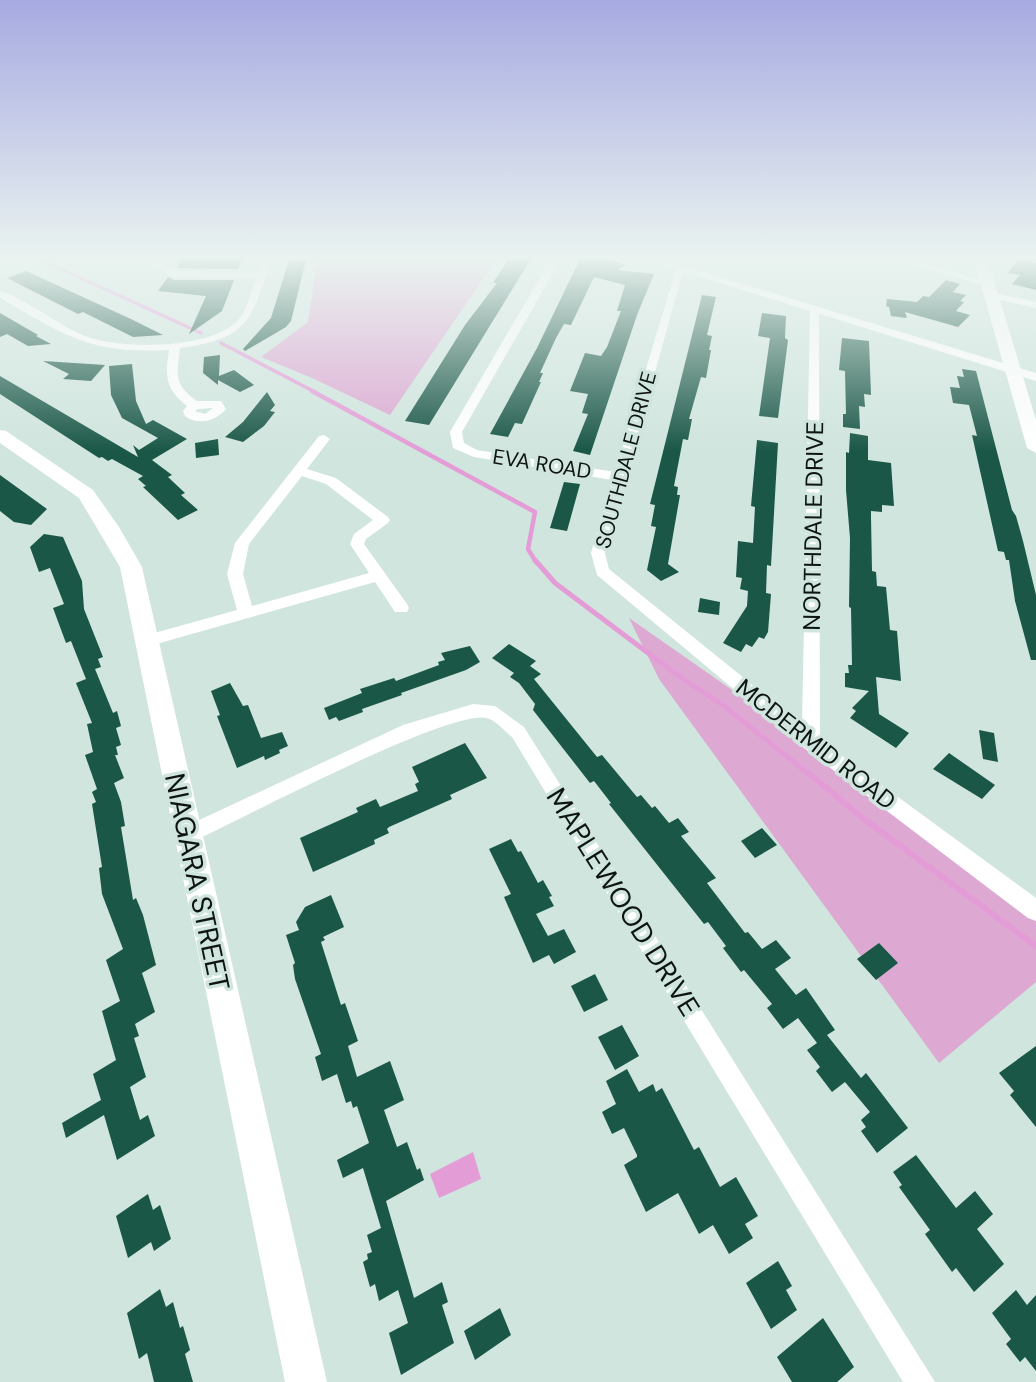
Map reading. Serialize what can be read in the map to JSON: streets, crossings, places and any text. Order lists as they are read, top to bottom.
{
  "streets": {
    "main road": ["NIAGARA STREET"],
    "street": [
      "SOUTHDALE DRIVE",
      "EVA ROAD",
      "NORTHDALE DRIVE",
      "MCDERMID ROAD",
      "MAPLEWOOD DRIVE"
    ]
  },
  "crossings": [
    ["SOUTHDALE DRIVE", "EVA ROAD"],
    ["SOUTHDALE DRIVE", "MCDERMID ROAD"],
    ["NORTHDALE DRIVE", "MCDERMID ROAD"],
    ["NIAGARA STREET", "MAPLEWOOD DRIVE"]
  ]
}
